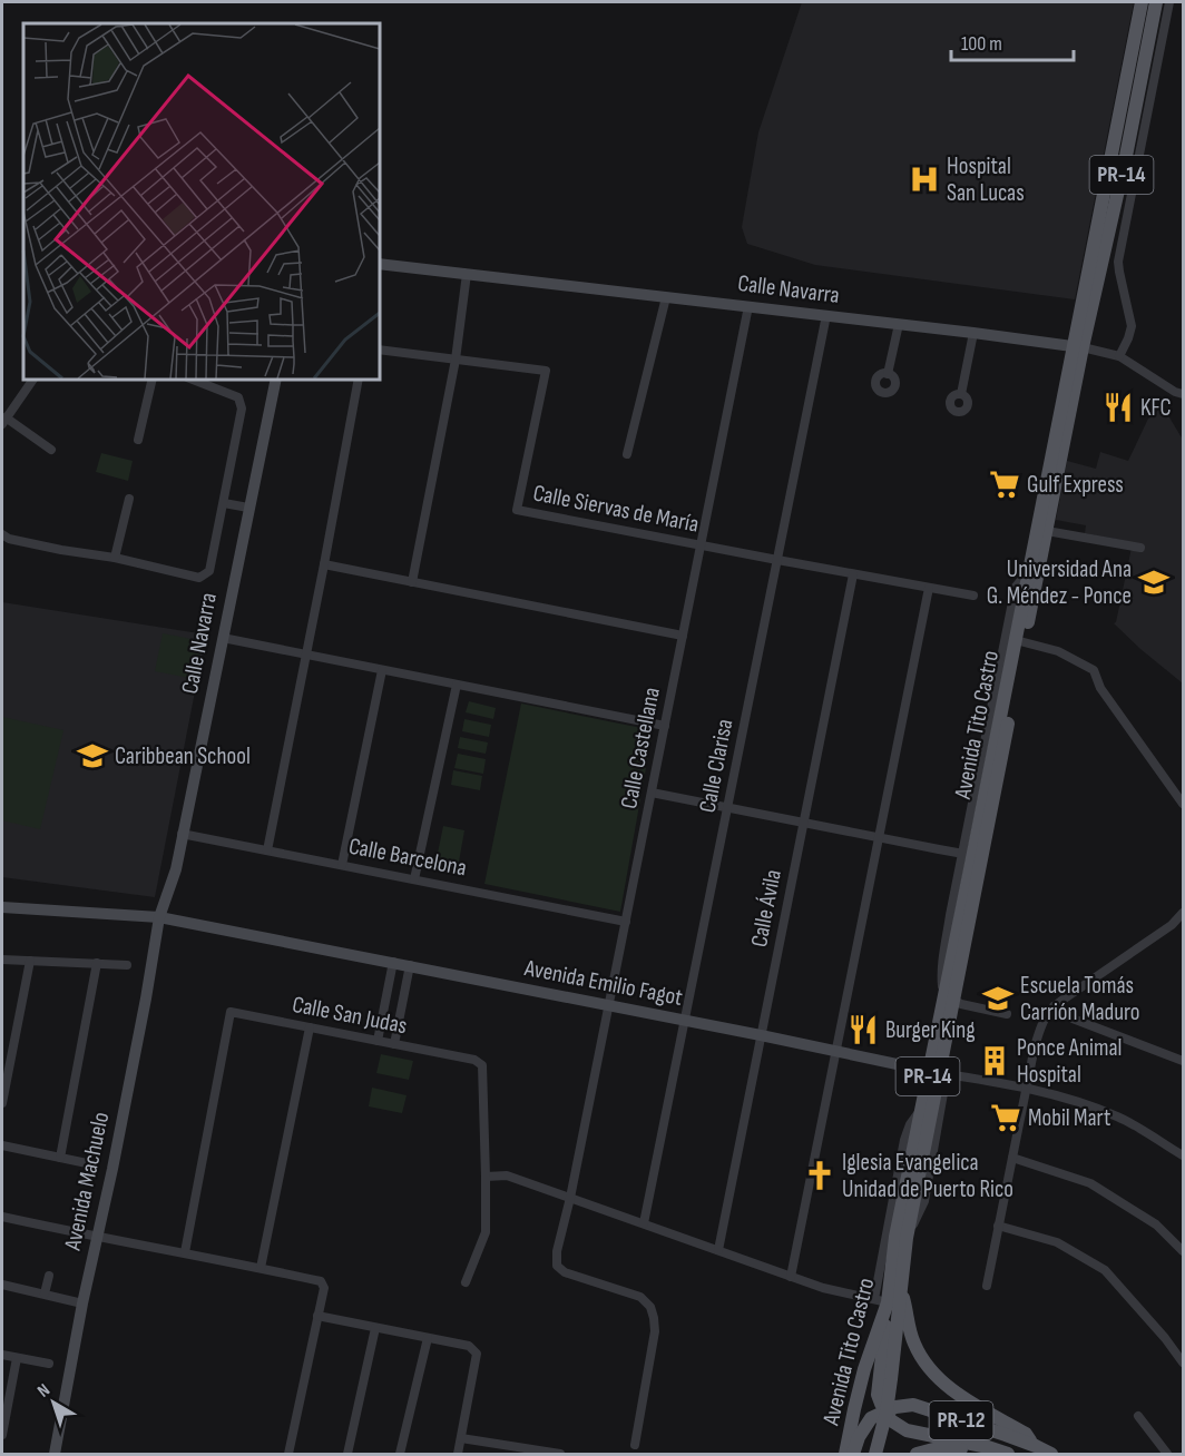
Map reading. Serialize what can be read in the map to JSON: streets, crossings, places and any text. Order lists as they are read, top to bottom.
{
  "streets": {
    "main road": ["PR-14", "Avenida Tito Castro", "PR-12"],
    "street": [
      "Calle Navarra",
      "Calle Siervas de María",
      "Calle Castellana",
      "Calle Clarisa",
      "Calle Barcelona",
      "Calle Ávila",
      "Avenida Emilio Fagot",
      "Calle San Judas",
      "Avenida Machuelo"
    ]
  },
  "crossings": [
    ["Calle Navarra", "Avenida Tito Castro"],
    ["Calle Navarra", "Calle Castellana"],
    ["Calle Navarra", "Calle Clarisa"],
    ["Calle Navarra", "Calle Barcelona"],
    ["Calle Navarra", "Avenida Emilio Fagot"],
    ["Calle Navarra", "Avenida Machuelo"],
    ["Calle Siervas de María", "Calle Castellana"],
    ["Calle Siervas de María", "Calle Clarisa"],
    ["Calle Siervas de María", "Calle Ávila"],
    ["Avenida Tito Castro", "Avenida Emilio Fagot"],
    ["Avenida Tito Castro", "PR-12"],
    ["Calle Castellana", "Calle Barcelona"],
    ["Calle Castellana", "Avenida Emilio Fagot"],
    ["Calle Clarisa", "Avenida Emilio Fagot"],
    ["Calle Ávila", "Avenida Emilio Fagot"],
    ["Avenida Emilio Fagot", "Avenida Machuelo"]
  ],
  "places": {
    "hospital": ["Hospital San Lucas"],
    "restaurant": ["KFC", "Burger King"],
    "supermarket": ["Gulf Express", "Mobil Mart"],
    "school or university": ["Universidad Ana G. Méndez - Ponce", "Caribbean School", "Escuela Tomás Carrión Maduro"],
    "building": ["Ponce Animal Hospital"],
    "church": ["Iglesia Evangelica Unidad de Puerto Rico"]
  },
  "scale_bar": "100 m",
  "north": "top left"
}
